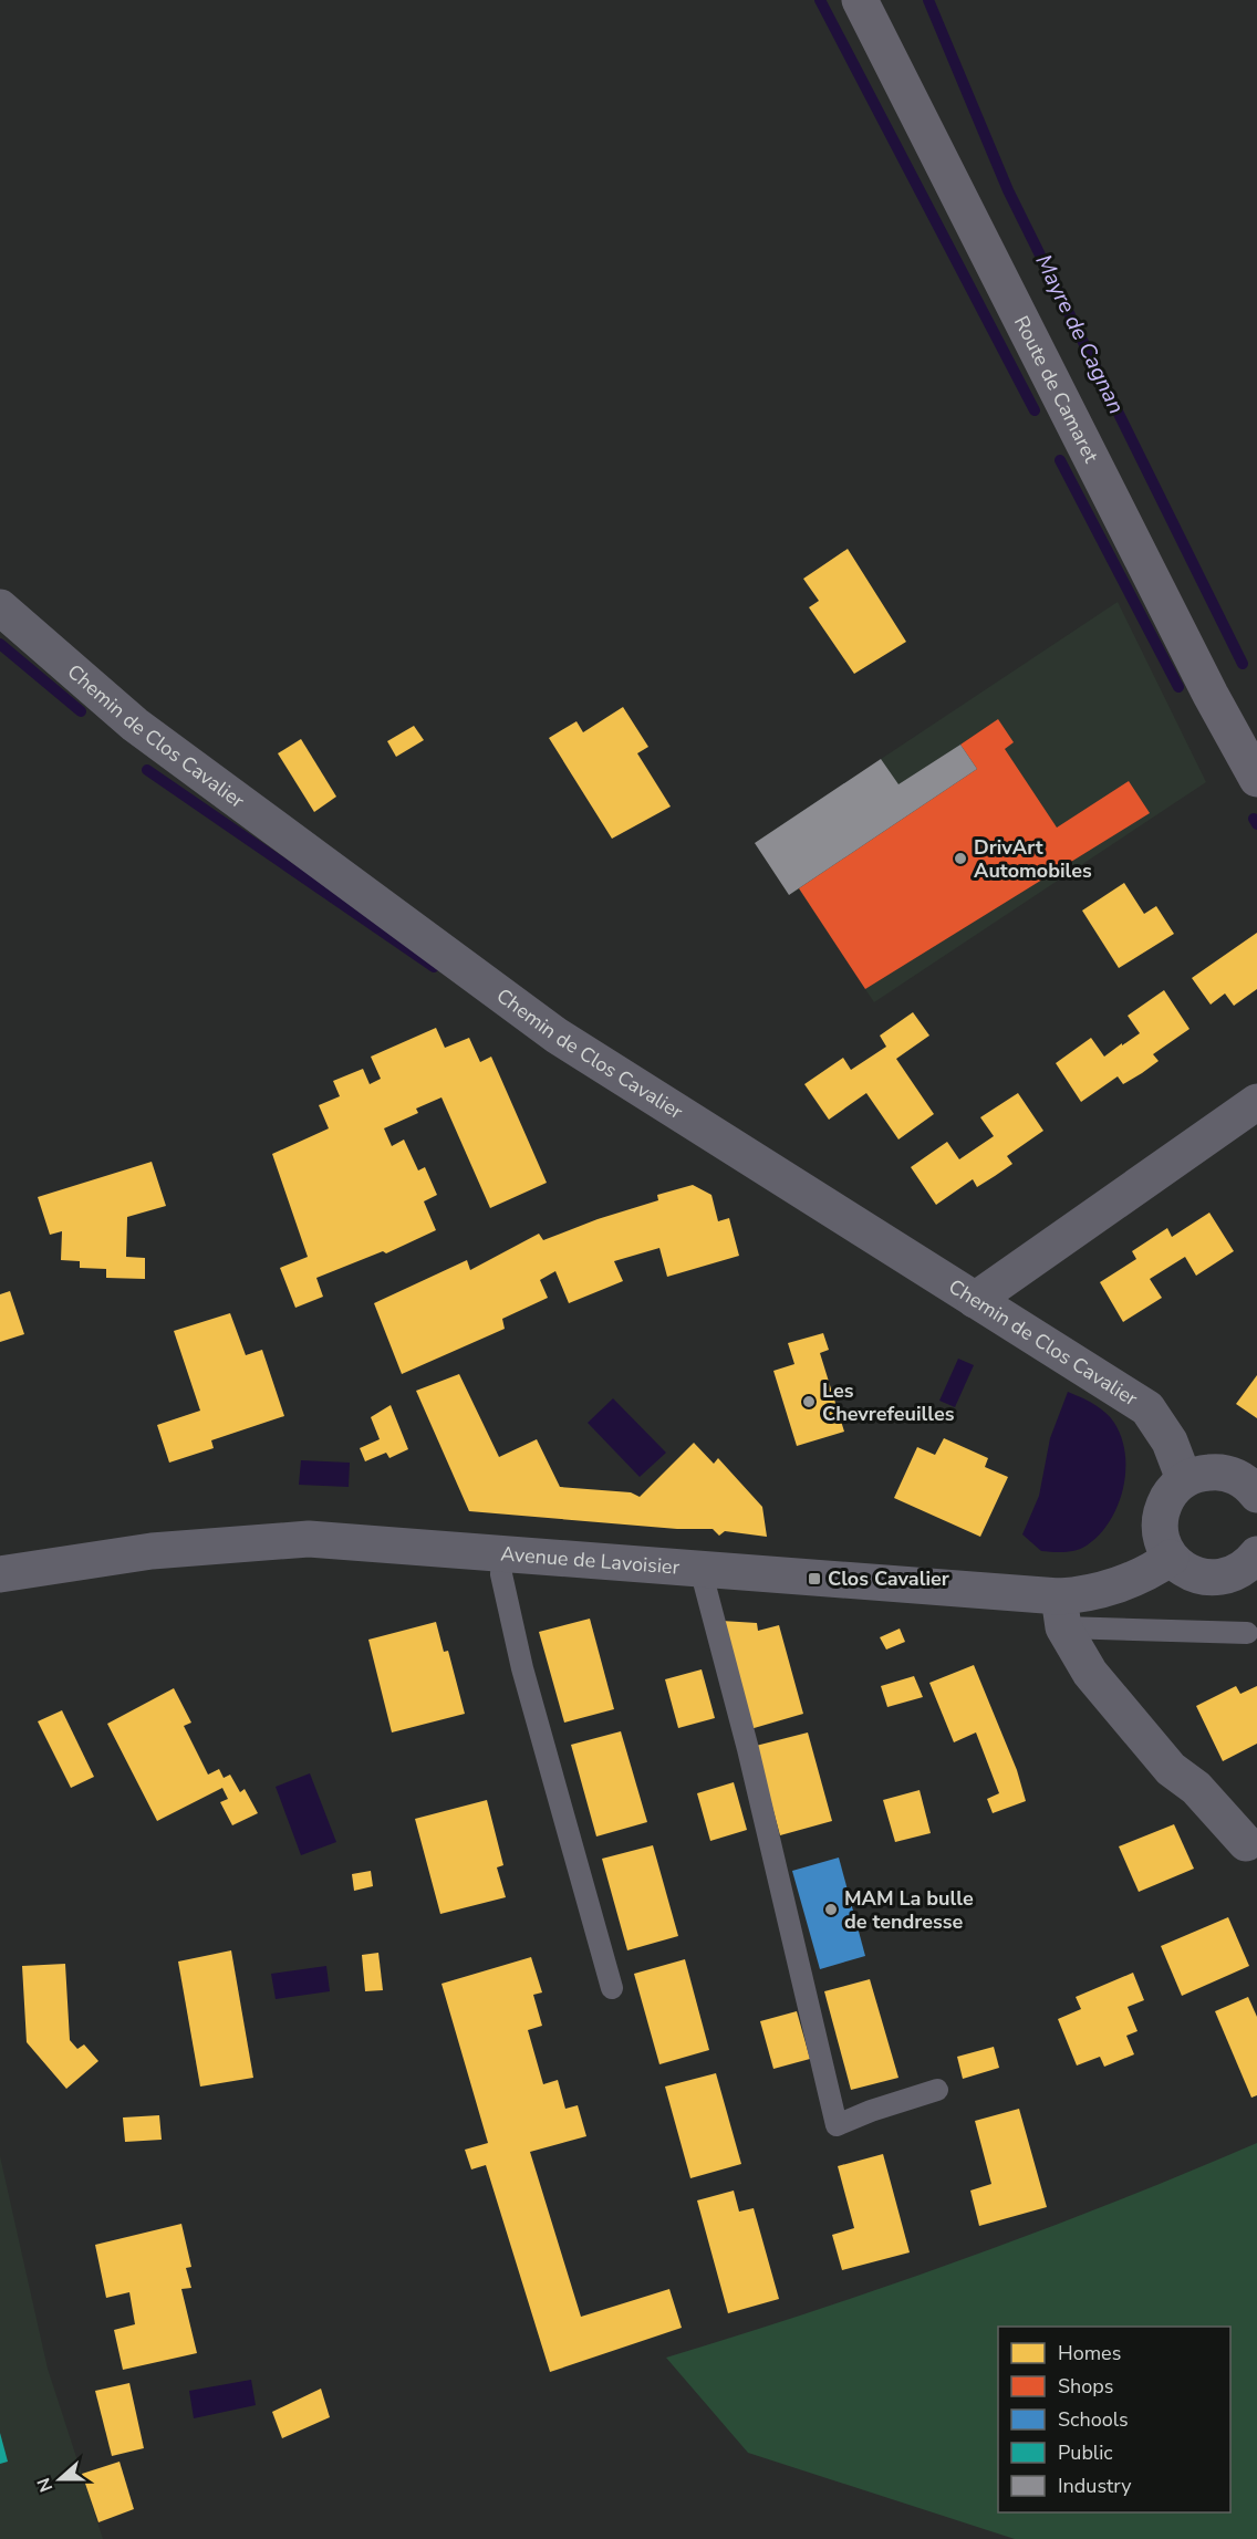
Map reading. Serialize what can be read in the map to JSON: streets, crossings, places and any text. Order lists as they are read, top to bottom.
{
  "streets": {
    "main road": ["Route de Camaret"],
    "street": ["Chemin de Clos Cavalier", "Avenue de Lavoisier"]
  },
  "water": ["Mayre de Cagnan"],
  "places": {
    "other": ["DrivArt Automobiles", "Les Chevrefeuilles", "MAM La bulle de tendresse"],
    "transit": ["Clos Cavalier"]
  },
  "legend": [
    "Homes",
    "Shops",
    "Schools",
    "Public",
    "Industry"
  ],
  "north": "left"
}
